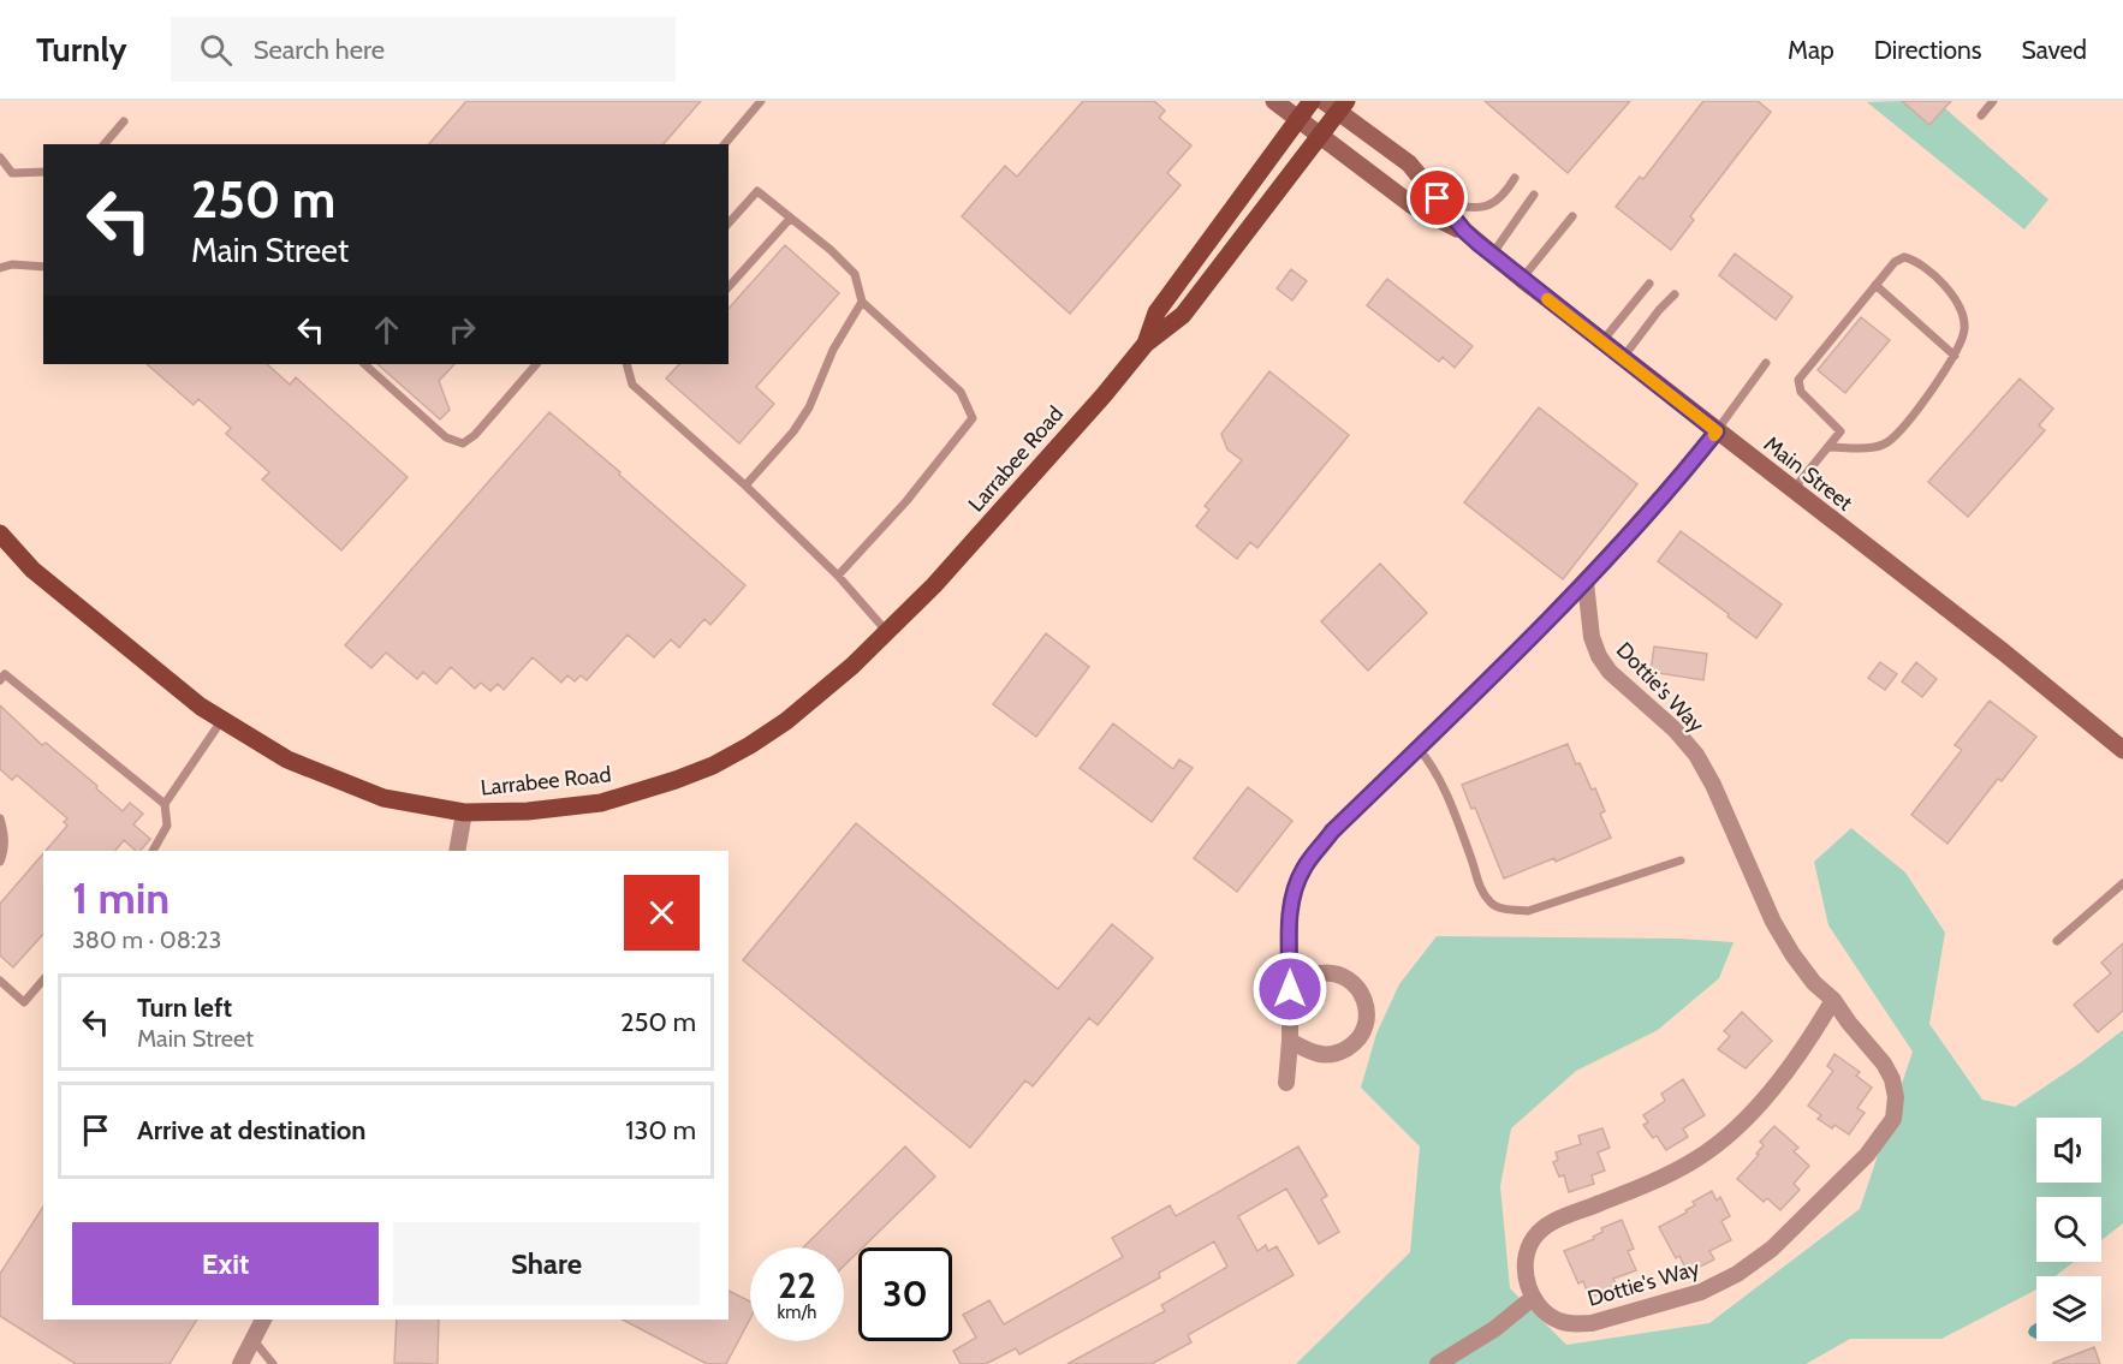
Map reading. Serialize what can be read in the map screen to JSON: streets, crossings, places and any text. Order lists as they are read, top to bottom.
{
  "streets": {
    "main road": ["Larrabee Road", "Main Street"],
    "street": ["Dottie's Way"]
  },
  "crossings": [
    ["Larrabee Road", "Main Street"]
  ],
  "page": {
    "header": "Turnly",
    "search": "Search here",
    "nav": ["Map", "Directions", "Saved"],
    "turn": ["250 m", "Main Street"],
    "heading": ["1 min", "380 m · 08:23"],
    "list": [
      {
        "name": "Turn left",
        "note": "Main Street",
        "value": "250 m"
      },
      {
        "name": "Arrive at destination",
        "value": "130 m"
      }
    ],
    "buttons": ["Exit", "Share"],
    "speed": "22 km/h",
    "limit": "30"
  }
}
